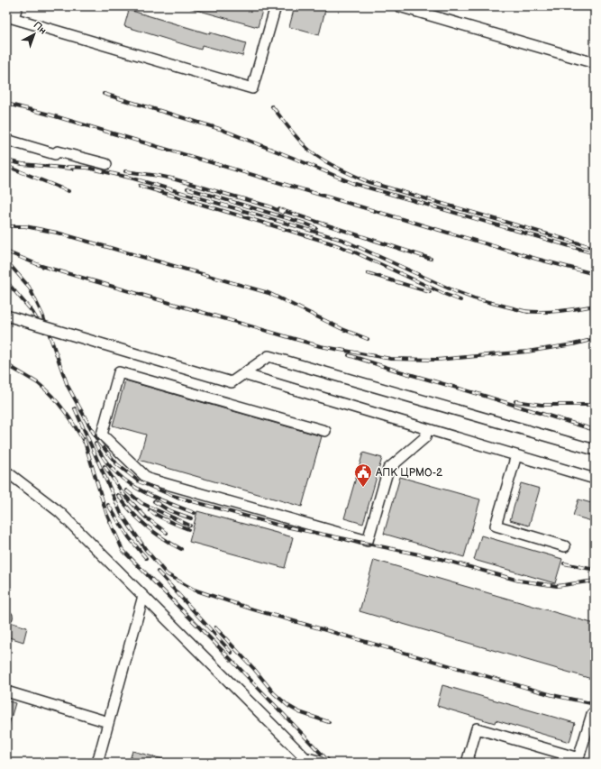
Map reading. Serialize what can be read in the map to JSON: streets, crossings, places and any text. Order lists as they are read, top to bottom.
{
  "places": {
    "public building": ["АПК ЦРМО-2"]
  },
  "north": "top right"
}
